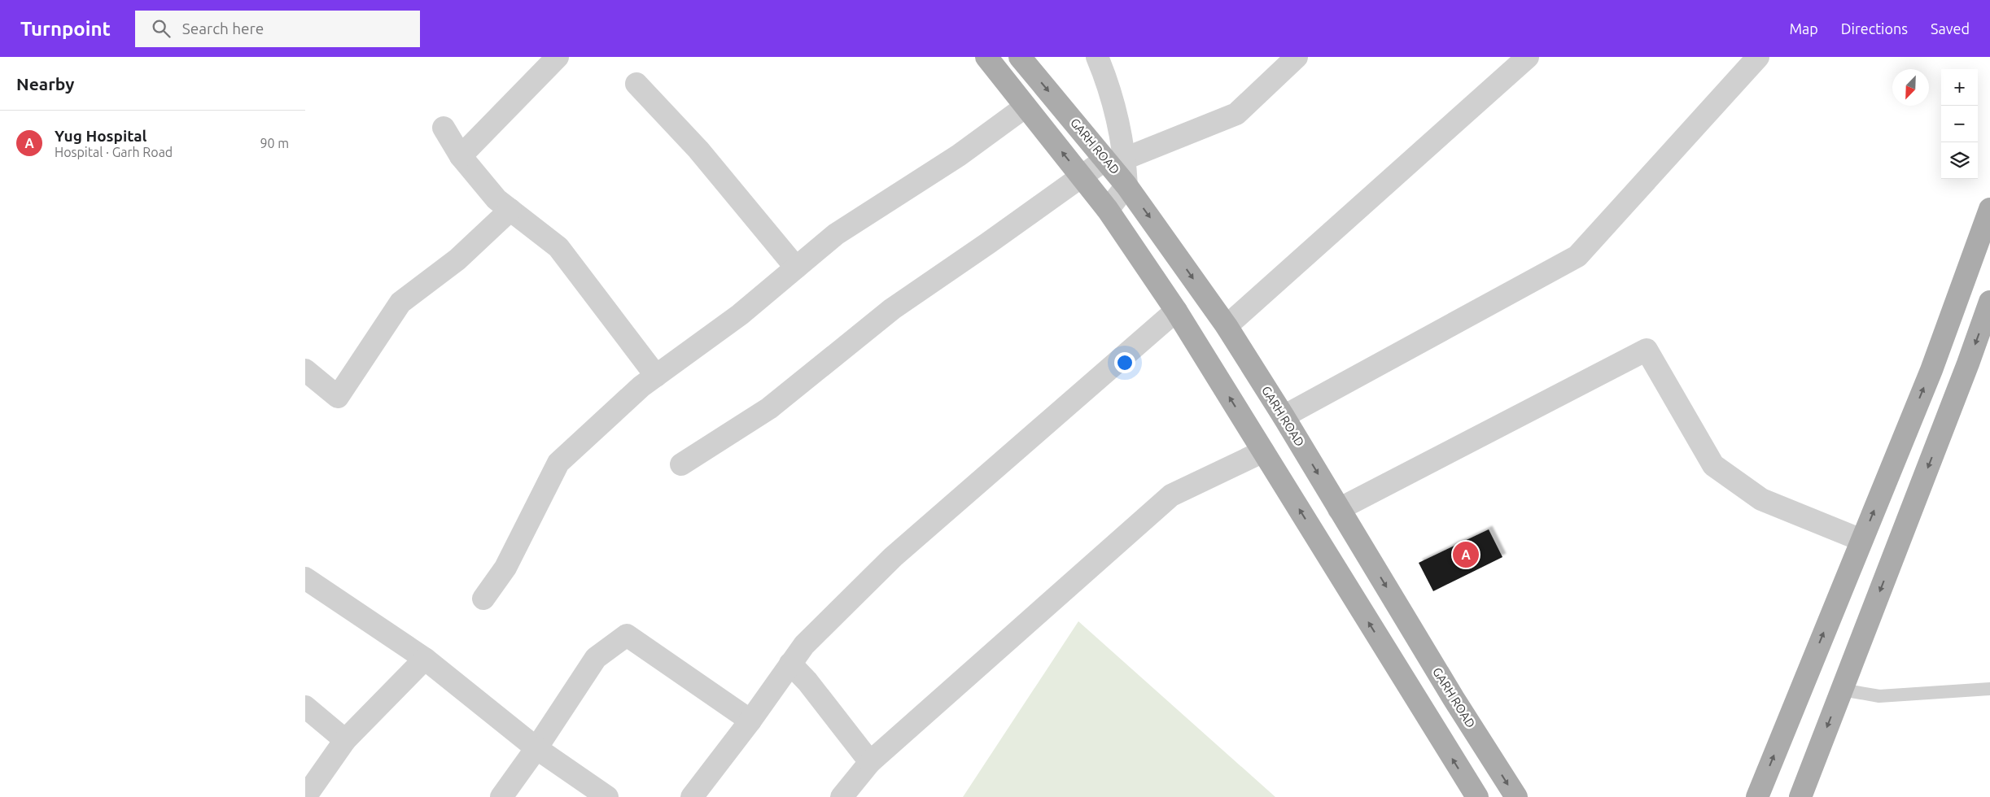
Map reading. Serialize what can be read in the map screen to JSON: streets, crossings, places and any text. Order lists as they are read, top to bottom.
{
  "streets": {
    "main road": ["GARH ROAD"]
  },
  "north": "bottom left",
  "page": {
    "header": "Turnpoint",
    "search": "Search here",
    "nav": ["Map", "Directions", "Saved"],
    "heading": "Nearby",
    "map_buttons": ["+", "−"],
    "list": [
      {
        "mark": "A",
        "name": "Yug Hospital",
        "note": "Hospital · Garh Road",
        "value": "90 m"
      }
    ],
    "pins": "A"
  }
}
